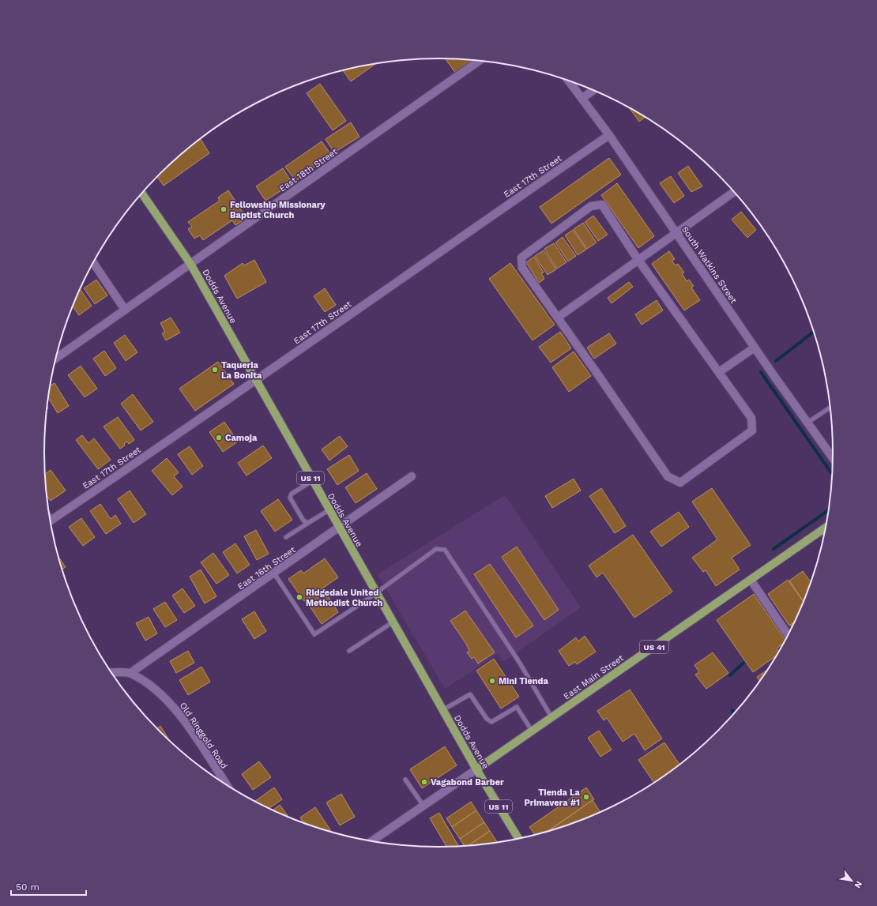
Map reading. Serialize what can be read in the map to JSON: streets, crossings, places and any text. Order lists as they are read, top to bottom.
{
  "streets": {
    "main road": [
      "Dodds Avenue",
      "US 11",
      "US 41",
      "East Main Street"
    ],
    "street": [
      "East 18th Street",
      "East 17th Street",
      "South Watkins Street",
      "East 16th Street",
      "Old Ringgold Road"
    ]
  },
  "crossings": [
    ["East 18th Street", "Dodds Avenue"],
    ["East 17th Street", "South Watkins Street"],
    ["East 17th Street", "Dodds Avenue"],
    ["Dodds Avenue", "East 16th Street"],
    ["Dodds Avenue", "East Main Street"],
    ["East 16th Street", "Old Ringgold Road"]
  ],
  "places": [
    "Fellowship Missionary Baptist Church",
    "Taqueria La Bonita",
    "Camoja",
    "Ridgedale United Methodist Church",
    "Mini Tienda",
    "Vagabond Barber",
    "Tienda La Primavera #1"
  ],
  "scale_bar": "50 m",
  "north": "bottom right"
}
